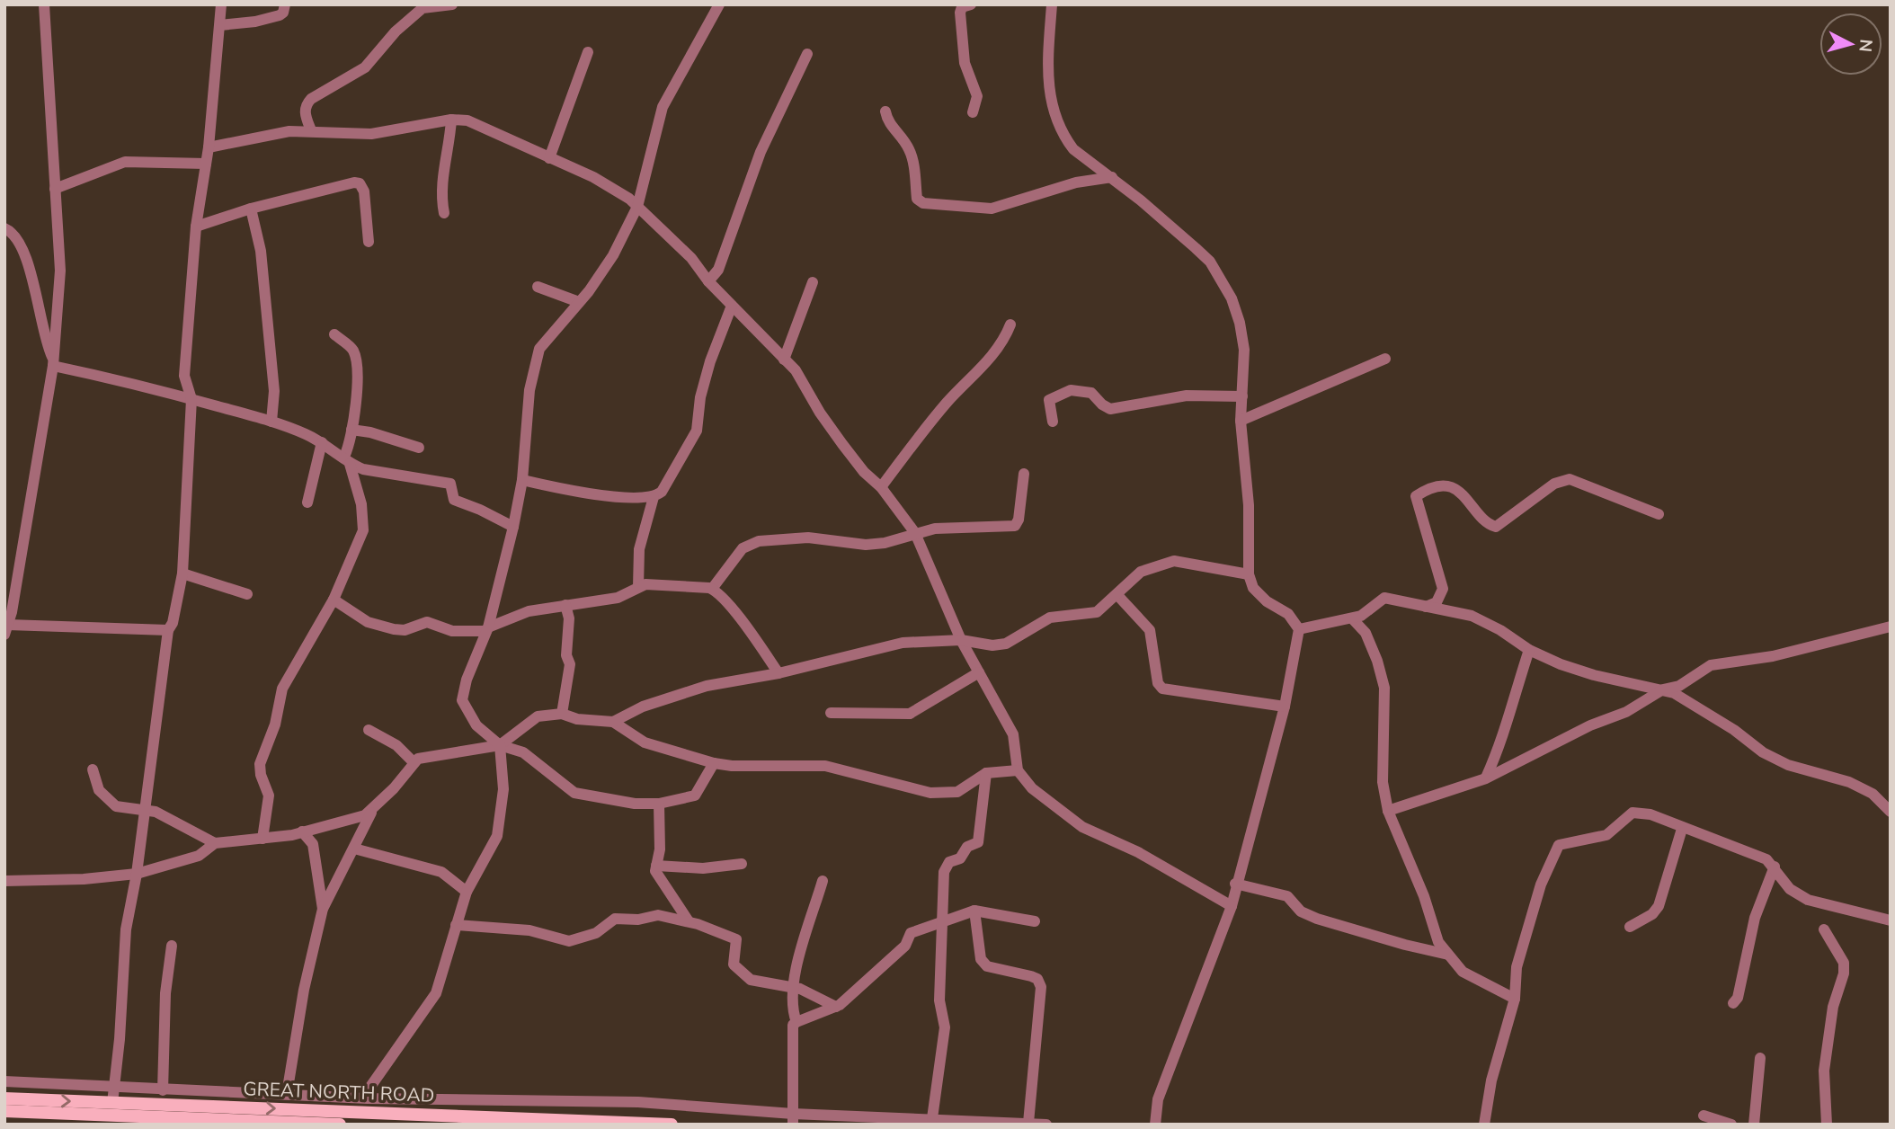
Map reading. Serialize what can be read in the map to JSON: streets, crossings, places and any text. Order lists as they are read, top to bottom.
{
  "streets": {
    "main road": ["GREAT NORTH ROAD"]
  },
  "north": "right"
}
